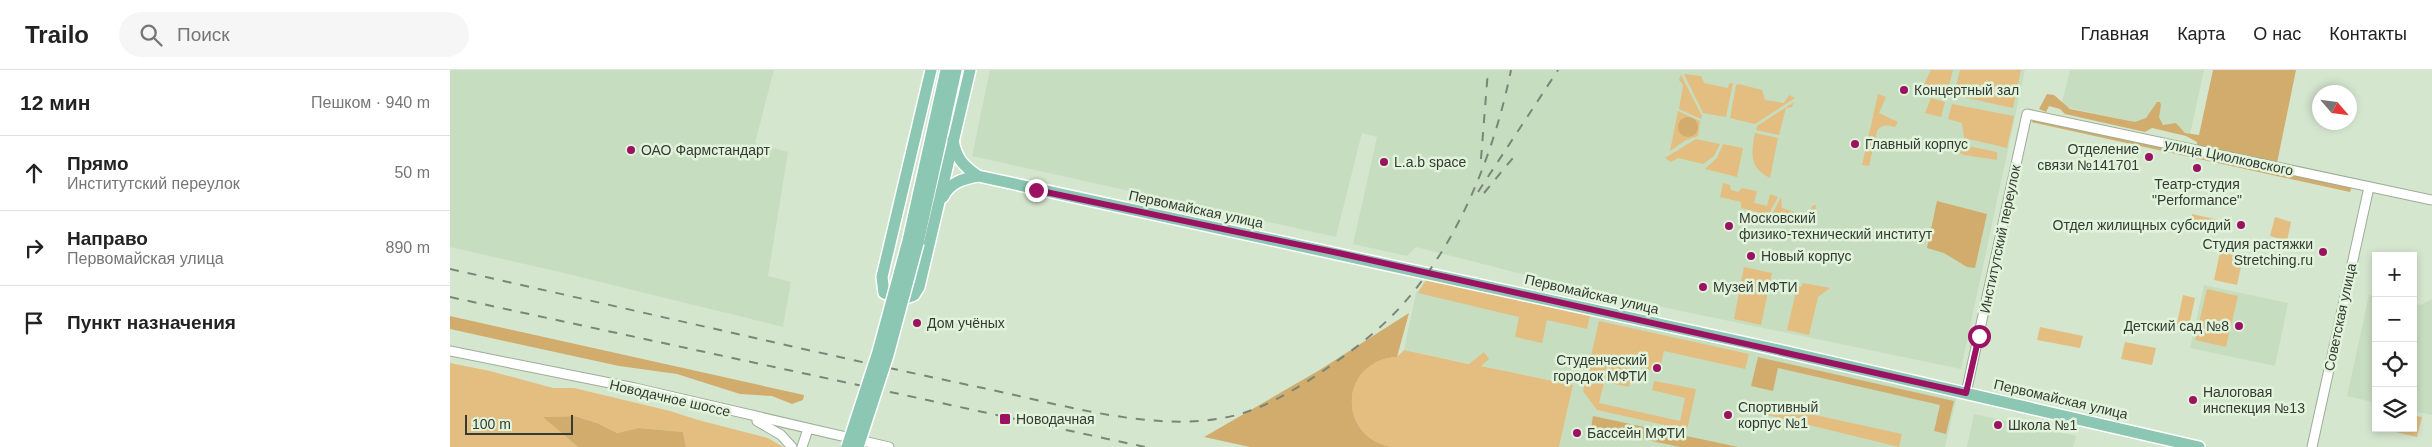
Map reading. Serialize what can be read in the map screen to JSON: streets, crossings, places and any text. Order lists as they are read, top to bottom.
{
  "streets": {
    "main road": ["Первомайская улица"],
    "street": [
      "улица Циолковского",
      "Институтский переулок",
      "Советская улица",
      "Новодачное шоссе"
    ]
  },
  "crossings": [
    ["улица Циолковского", "Институтский переулок"],
    ["улица Циолковского", "Советская улица"],
    ["Первомайская улица", "Институтский переулок"]
  ],
  "places": {
    "other": [
      "Концертный зал",
      "Главный корпус",
      "ОАО Фармстандарт",
      "Отделение связи №141701",
      "L.a.b space",
      "Театр-студия \"Performance\"",
      "Отдел жилищных субсидий",
      "Московский физико-технический институт",
      "Студия растяжки Stretching.ru",
      "Новый корпус",
      "Музей МФТИ",
      "Дом учёных",
      "Детский сад №8",
      "Студенческий городок МФТИ",
      "Налоговая инспекция №13",
      "Спортивный корпус №1",
      "Школа №1",
      "Бассейн МФТИ"
    ],
    "transit": ["Новодачная"]
  },
  "scale_bar": "100 m",
  "north": "bottom right",
  "page": {
    "header": "Trailo",
    "search": "Поиск",
    "nav": [
      "Главная",
      "Карта",
      "О нас",
      "Контакты"
    ],
    "heading": ["12 мин", "Пешком · 940 m"],
    "list": [
      ["Прямо", "Институтский переулок", "50 m"],
      ["Направо", "Первомайская улица", "890 m"],
      "Пункт назначения"
    ],
    "map_buttons": ["+", "−"],
    "scale": "100 m"
  }
}
